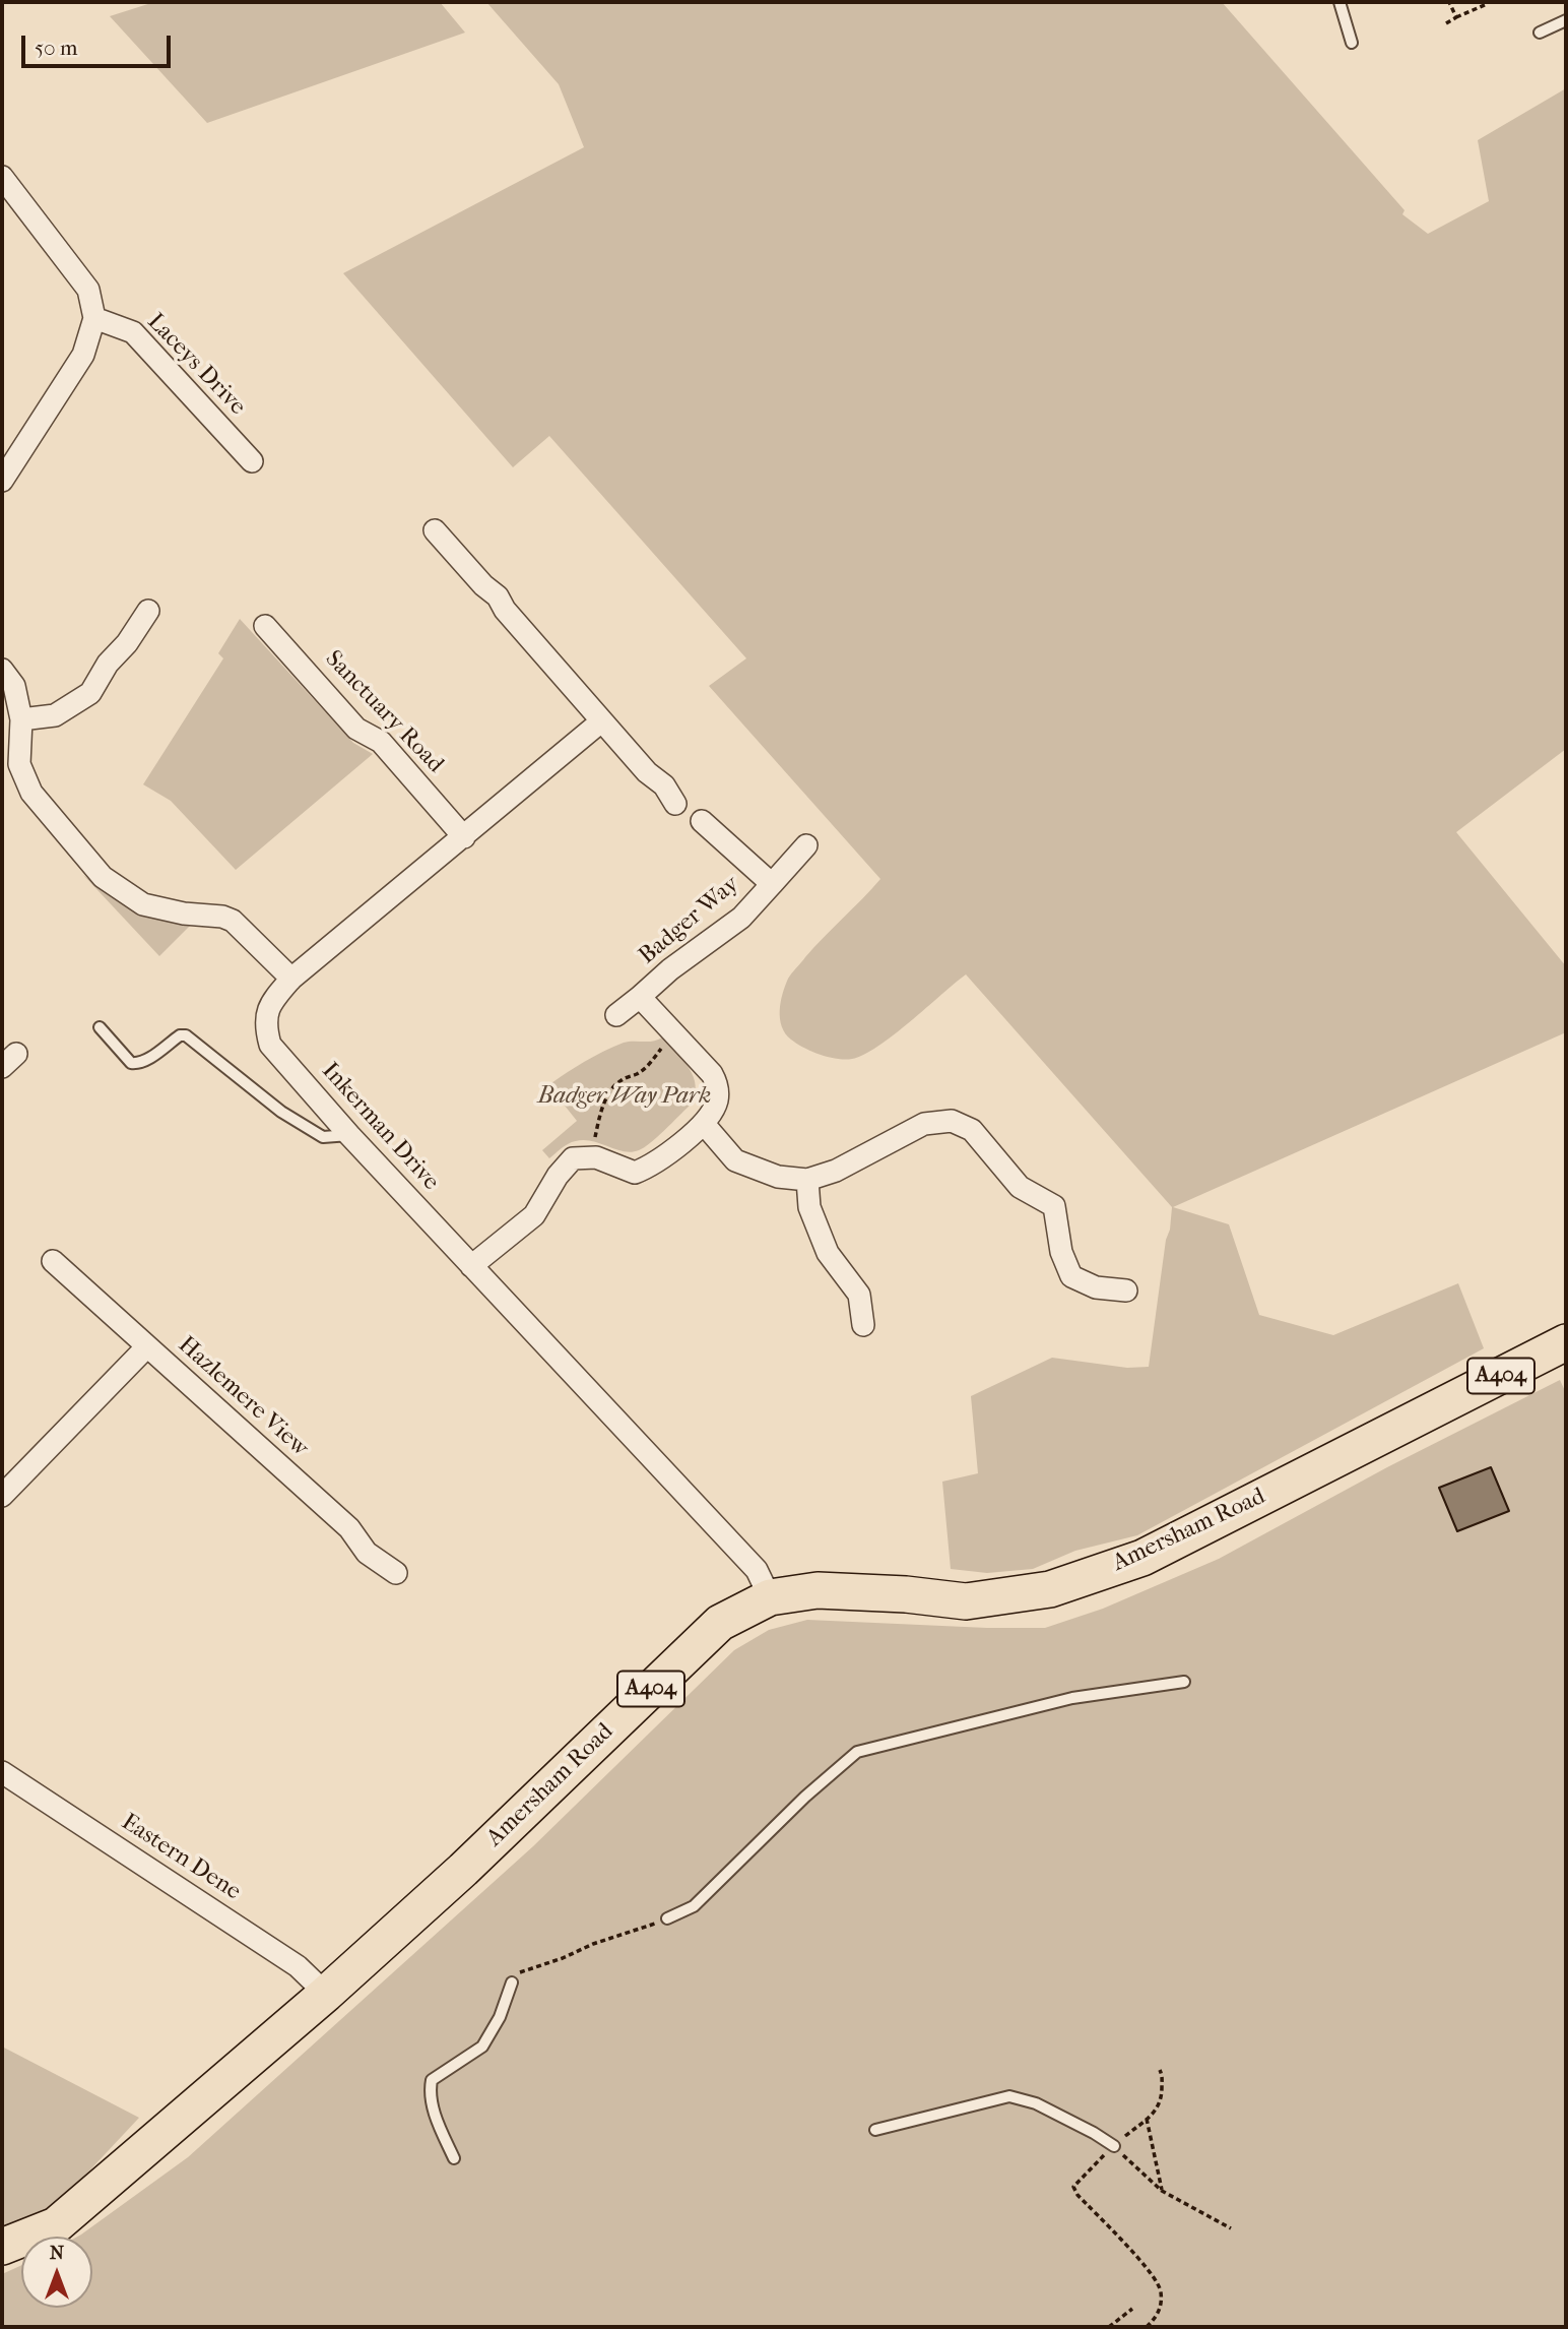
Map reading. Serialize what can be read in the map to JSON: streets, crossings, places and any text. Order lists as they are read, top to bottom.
{
  "streets": {
    "main road": ["A404", "Amersham Road"],
    "street": [
      "Laceys Drive",
      "Sanctuary Road",
      "Badger Way",
      "Inkerman Drive",
      "Hazlemere View",
      "Eastern Dene"
    ]
  },
  "crossings": [
    ["Sanctuary Road", "Inkerman Drive"],
    ["Inkerman Drive", "Amersham Road"],
    ["Amersham Road", "Eastern Dene"]
  ],
  "parks": ["Badger Way Park"],
  "scale_bar": "50 m",
  "north": "top"
}
